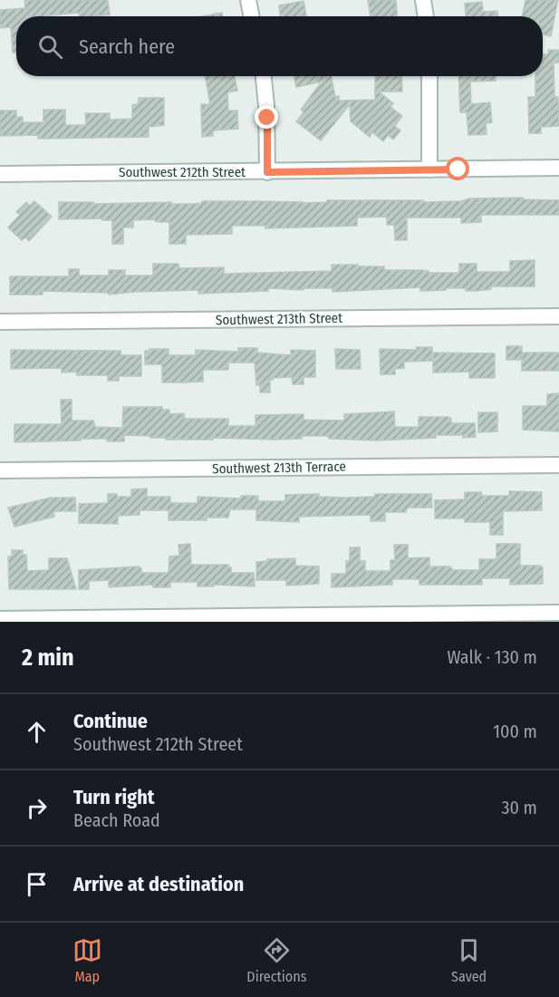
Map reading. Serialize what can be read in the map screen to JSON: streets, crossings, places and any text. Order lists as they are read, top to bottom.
{
  "streets": {
    "street": ["Southwest 212th Street", "Southwest 213th Street", "Southwest 213th Terrace"]
  },
  "page": {
    "search": "Search here",
    "heading": ["2 min", "Walk · 130 m"],
    "list": [
      ["Continue", "Southwest 212th Street", "100 m"],
      ["Turn right", "Beach Road", "30 m"],
      "Arrive at destination"
    ],
    "nav": ["Map", "Directions", "Saved"]
  }
}
